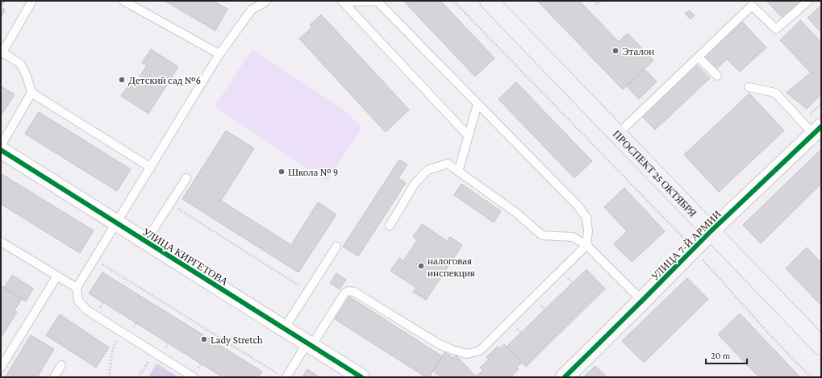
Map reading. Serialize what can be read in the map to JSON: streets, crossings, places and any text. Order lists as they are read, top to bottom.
{
  "streets": {
    "main road": ["ПРОСПЕКТ 25 ОКТЯБРЯ"],
    "street": ["УЛИЦА 7-Й АРМИИ", "УЛИЦА КИРГЕТОВА"]
  },
  "crossings": [
    ["ПРОСПЕКТ 25 ОКТЯБРЯ", "УЛИЦА 7-Й АРМИИ"]
  ],
  "places": [
    "Эталон",
    "Детский сад №6",
    "Школа № 9",
    "налоговая инспекция",
    "Lady Stretch"
  ],
  "scale_bar": "20 m"
}
